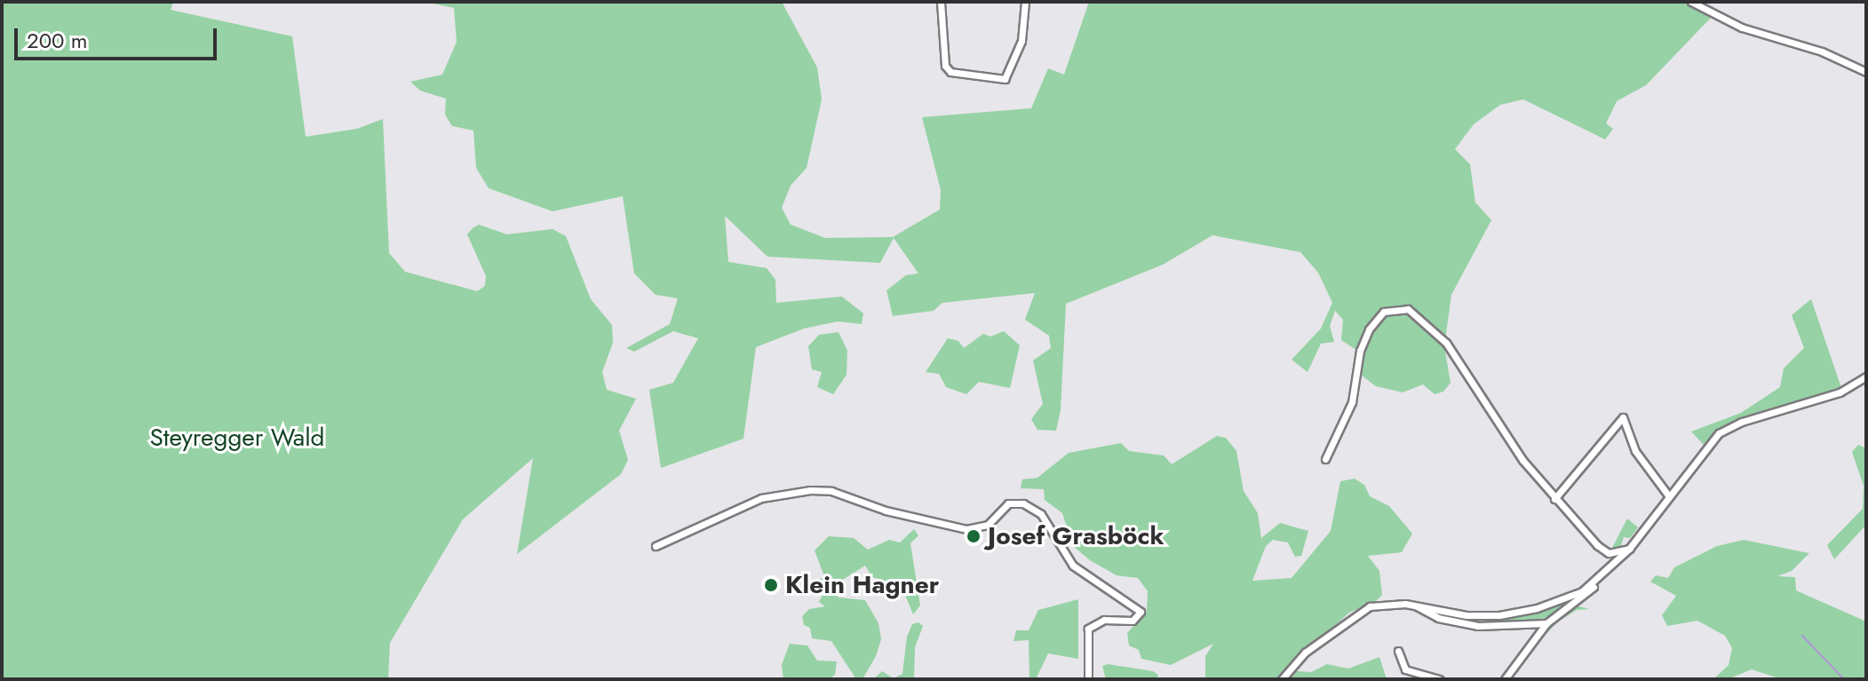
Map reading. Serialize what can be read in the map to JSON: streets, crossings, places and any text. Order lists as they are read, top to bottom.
{
  "parks": ["Steyregger Wald"],
  "places": ["Josef Grasböck", "Klein Hagner"],
  "scale_bar": "200 m"
}
